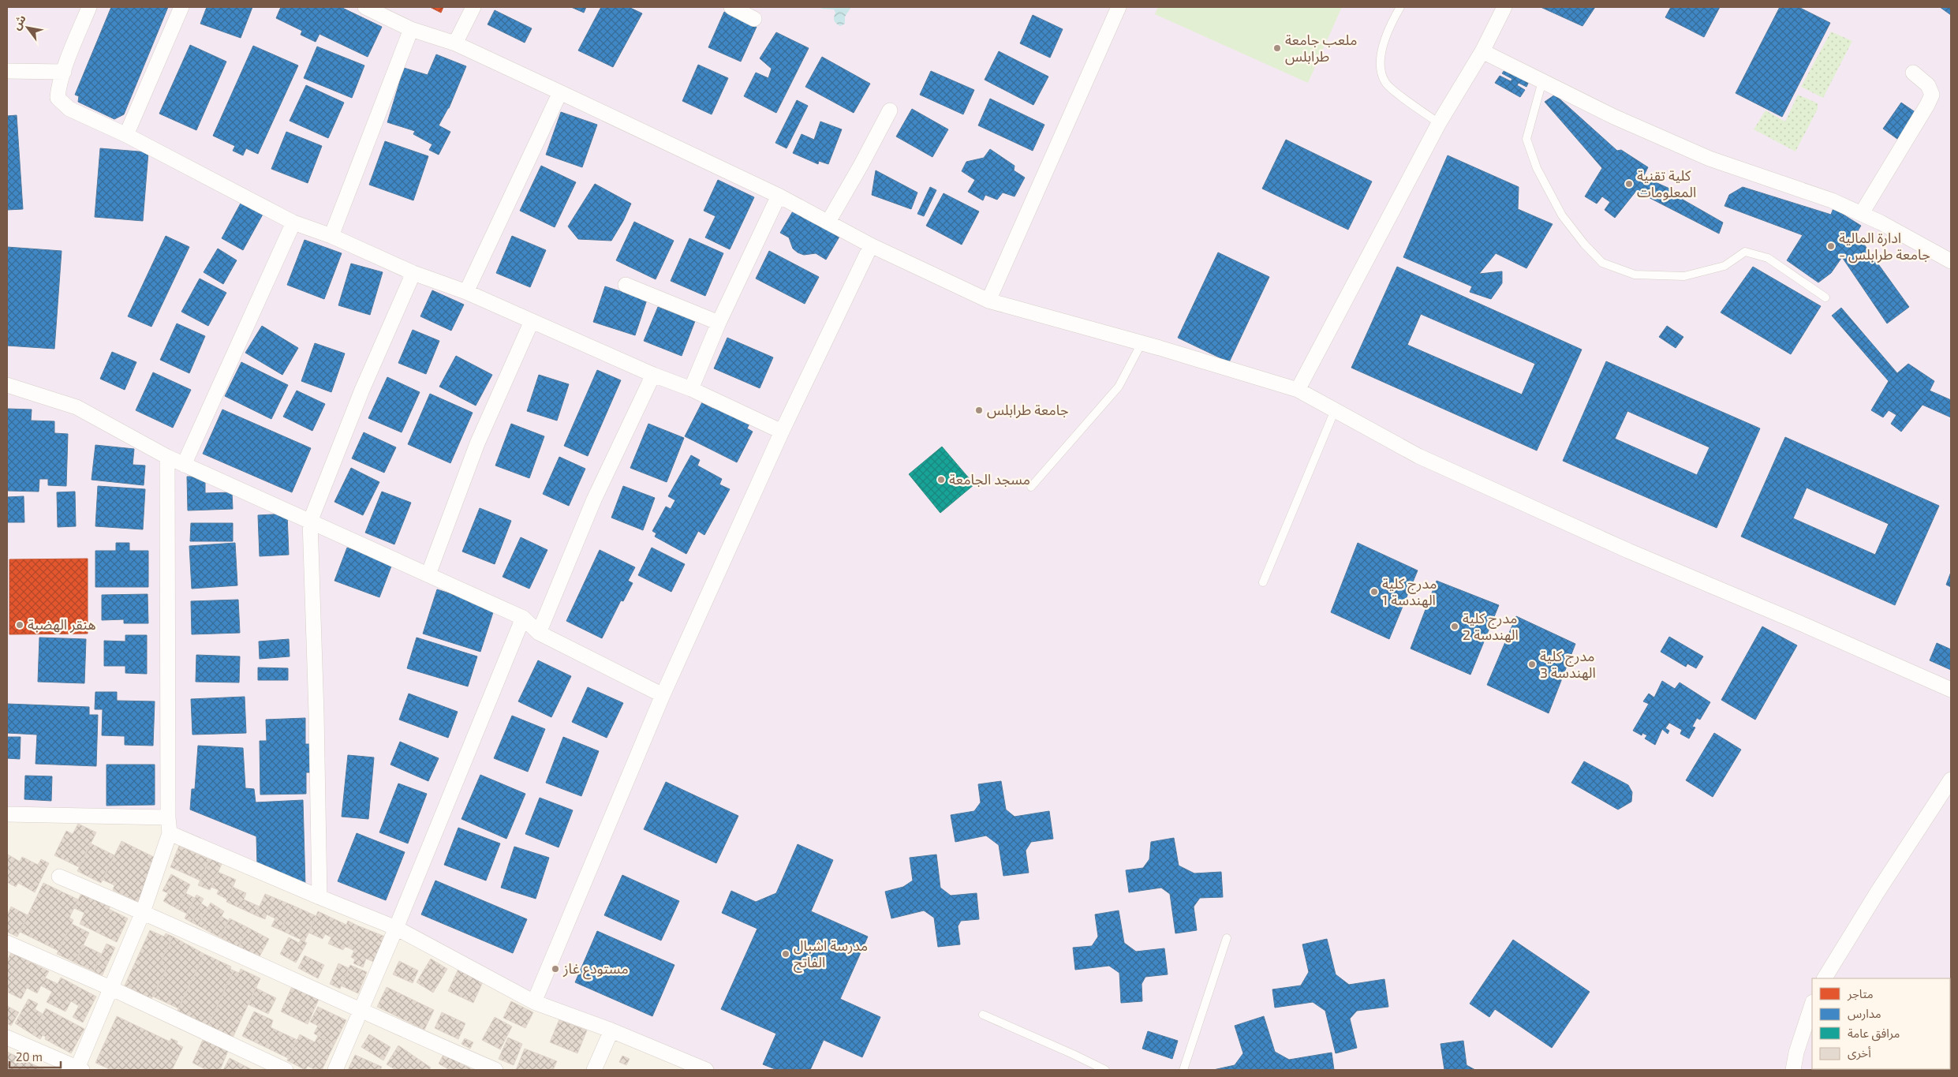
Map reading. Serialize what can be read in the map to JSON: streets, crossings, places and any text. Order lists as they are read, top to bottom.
{
  "places": [
    "ملعب جامعة طرابلس",
    "كلية تقنية المعلومات",
    "ادارة المالية - جامعة طرابلس",
    "جامعة طرابلس",
    "مسجد الجامعة",
    "مدرج كلية الهندسة 1",
    "هنقر الهضبة",
    "مدرج كلية الهندسة 2",
    "مدرج كلية الهندسة 3",
    "مدرسة اشبال الفاتح",
    "مستودع غاز"
  ],
  "legend": [
    "متاجر",
    "مدارس",
    "مرافق عامة",
    "أخرى"
  ],
  "scale_bar": "20 m",
  "north": "top left"
}
